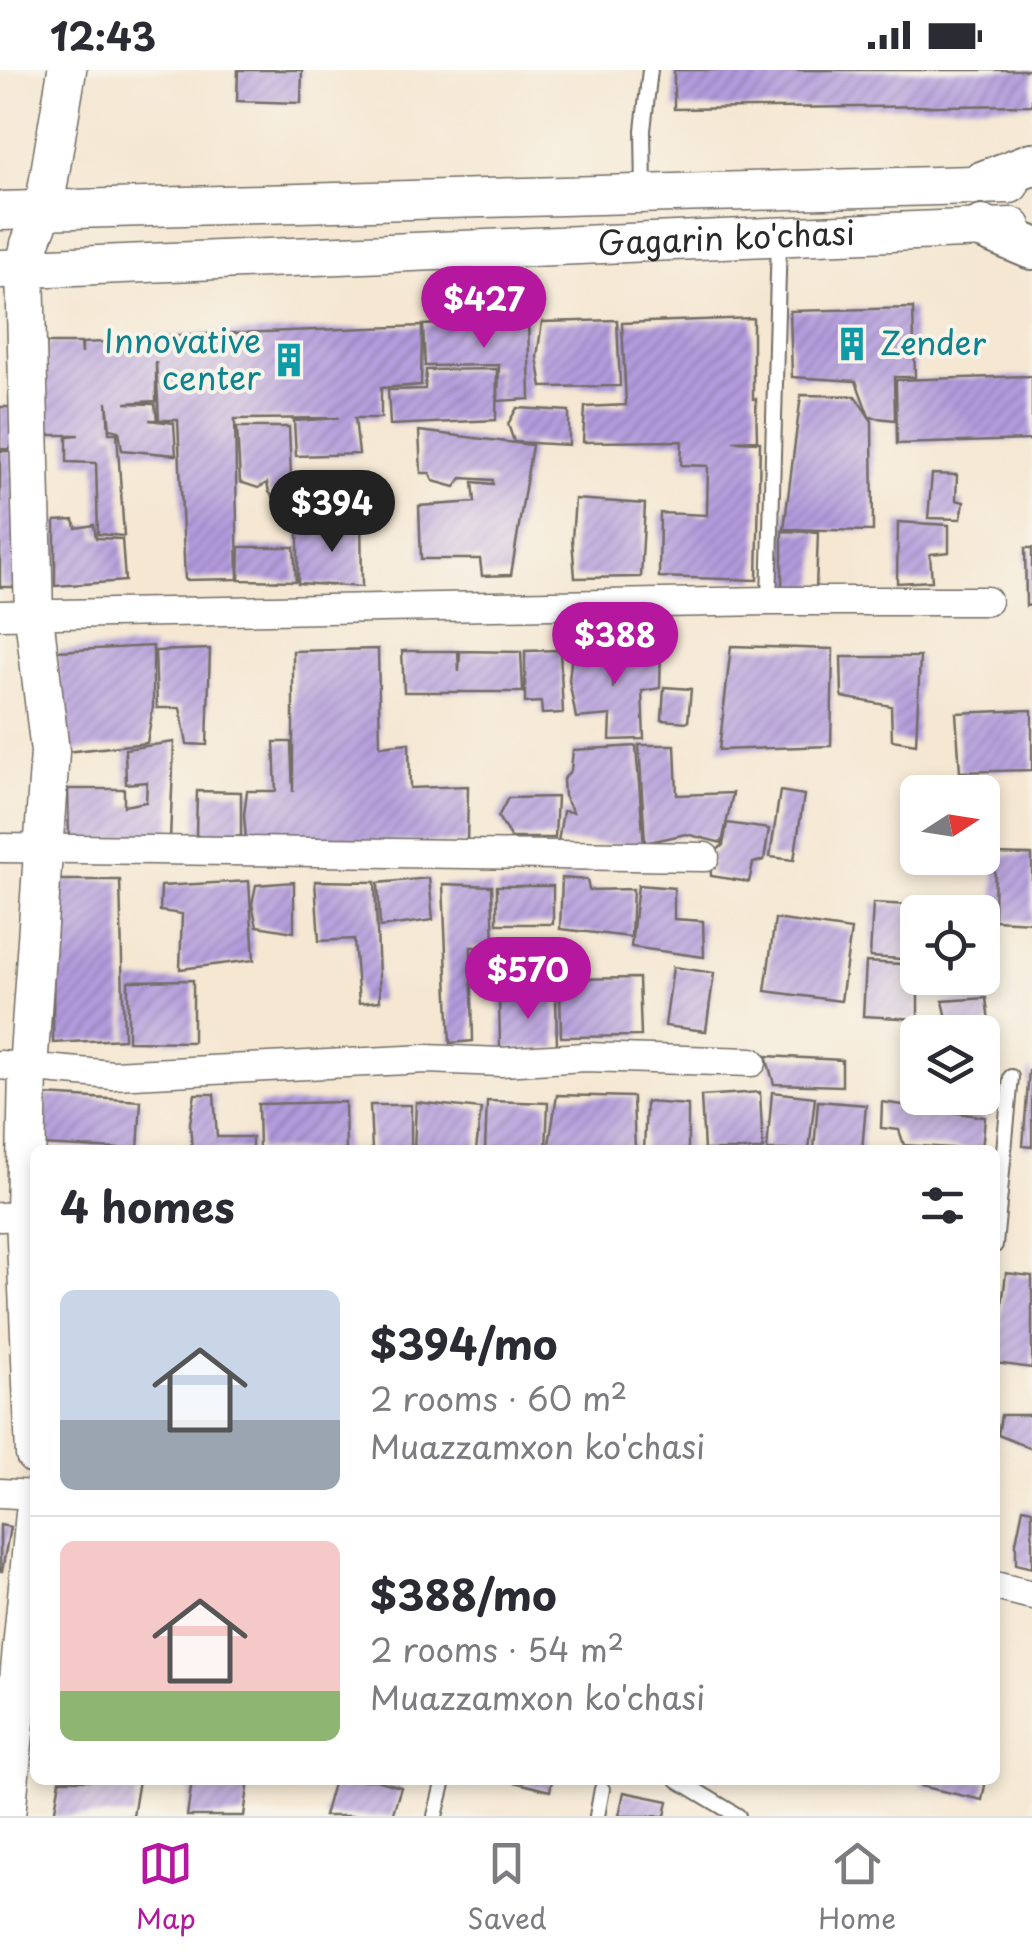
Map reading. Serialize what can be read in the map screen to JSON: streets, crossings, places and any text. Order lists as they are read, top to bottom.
{
  "streets": {
    "main road": ["Gagarin ko'chasi"]
  },
  "places": {
    "building": ["Zender", "Innovative center"]
  },
  "north": "right",
  "page": {
    "status": "12:43",
    "price": [
      "$427",
      "$394",
      "$388",
      "$570"
    ],
    "heading": "4 homes",
    "list": [
      {
        "name": "$394/mo",
        "note": "2 rooms · 60 m² · Muazzamxon ko'chasi"
      },
      {
        "name": "$388/mo",
        "note": "2 rooms · 54 m² · Muazzamxon ko'chasi"
      }
    ],
    "tabs": ["Map", "Saved", "Home"]
  }
}
